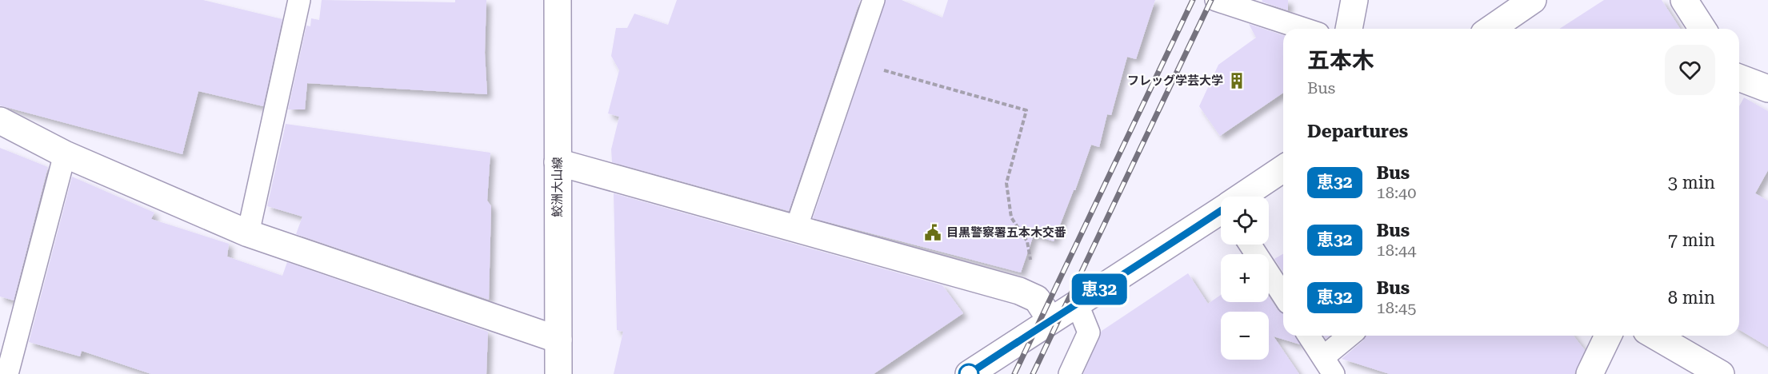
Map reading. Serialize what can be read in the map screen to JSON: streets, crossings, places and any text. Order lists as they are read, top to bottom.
{
  "streets": {
    "street": ["鮫洲大山線"]
  },
  "places": {
    "building": ["フレッグ学芸大学"],
    "public building": ["目黒警察署五本木交番"]
  },
  "lines": ["bus line 恵32"],
  "page": {
    "on_map": "恵32",
    "heading": [
      ["五本木", "Bus"],
      "Departures"
    ],
    "list": [
      {
        "mark": "恵32",
        "name": "Bus",
        "note": "18:40",
        "value": "3 min"
      },
      {
        "mark": "恵32",
        "name": "Bus",
        "note": "18:44",
        "value": "7 min"
      },
      {
        "mark": "恵32",
        "name": "Bus",
        "note": "18:45",
        "value": "8 min"
      }
    ],
    "map_buttons": ["+", "−"]
  }
}
